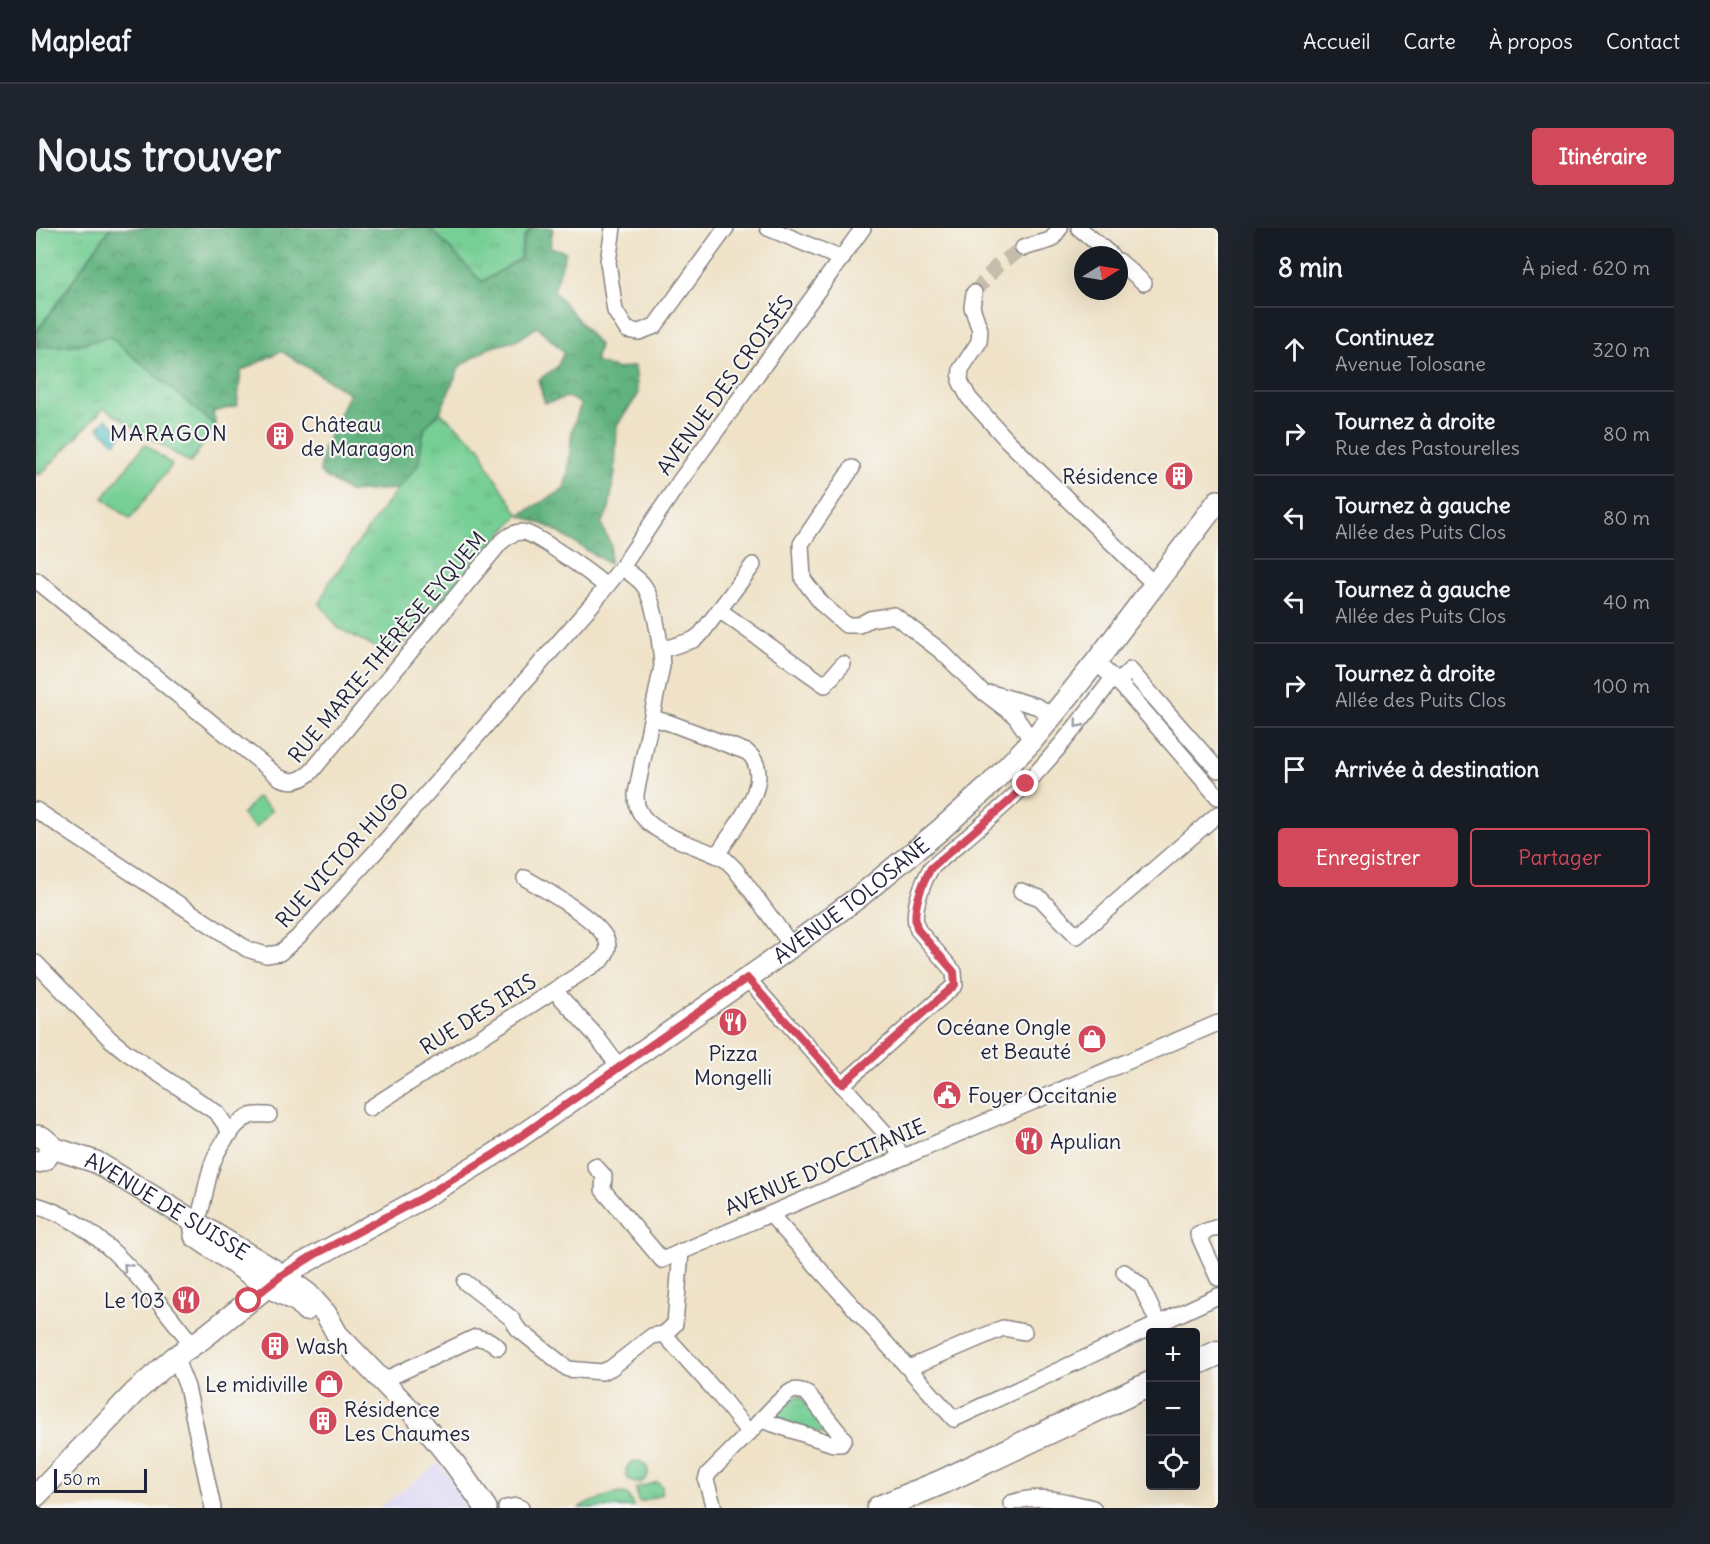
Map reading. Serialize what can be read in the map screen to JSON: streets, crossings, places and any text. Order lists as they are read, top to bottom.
{
  "streets": {
    "main road": ["AVENUE TOLOSANE", "AVENUE DE SUISSE"],
    "street": [
      "AVENUE DES CROISÉS",
      "RUE MARIE-THÉRÈSE EYQUEM",
      "RUE VICTOR HUGO",
      "RUE DES IRIS",
      "AVENUE D'OCCITANIE"
    ]
  },
  "crossings": [
    ["AVENUE DES CROISÉS", "RUE VICTOR HUGO"],
    ["RUE MARIE-THÉRÈSE EYQUEM", "RUE VICTOR HUGO"],
    ["AVENUE TOLOSANE", "RUE DES IRIS"],
    ["AVENUE TOLOSANE", "AVENUE DE SUISSE"]
  ],
  "districts": ["MARAGON"],
  "places": {
    "building": [
      "Château de Maragon",
      "Résidence",
      "Wash",
      "Résidence Les Chaumes"
    ],
    "restaurant": ["Pizza Mongelli", "Apulian", "Le 103"],
    "shop": ["Océane Ongle et Beauté", "Le midiville"],
    "public building": ["Foyer Occitanie"]
  },
  "scale_bar": "50 m",
  "north": "right",
  "page": {
    "header": "Mapleaf",
    "nav": [
      "Accueil",
      "Carte",
      "À propos",
      "Contact"
    ],
    "buttons": [
      "Itinéraire",
      ["Enregistrer", "Partager"]
    ],
    "title": "Nous trouver",
    "heading": ["8 min", "À pied · 620 m"],
    "list": [
      ["Continuez", "Avenue Tolosane", "320 m"],
      ["Tournez à droite", "Rue des Pastourelles", "80 m"],
      ["Tournez à gauche", "Allée des Puits Clos", "80 m"],
      ["Tournez à gauche", "Allée des Puits Clos", "40 m"],
      ["Tournez à droite", "Allée des Puits Clos", "100 m"],
      "Arrivée à destination"
    ],
    "map_buttons": ["+", "−"],
    "scale": "50 m"
  }
}
